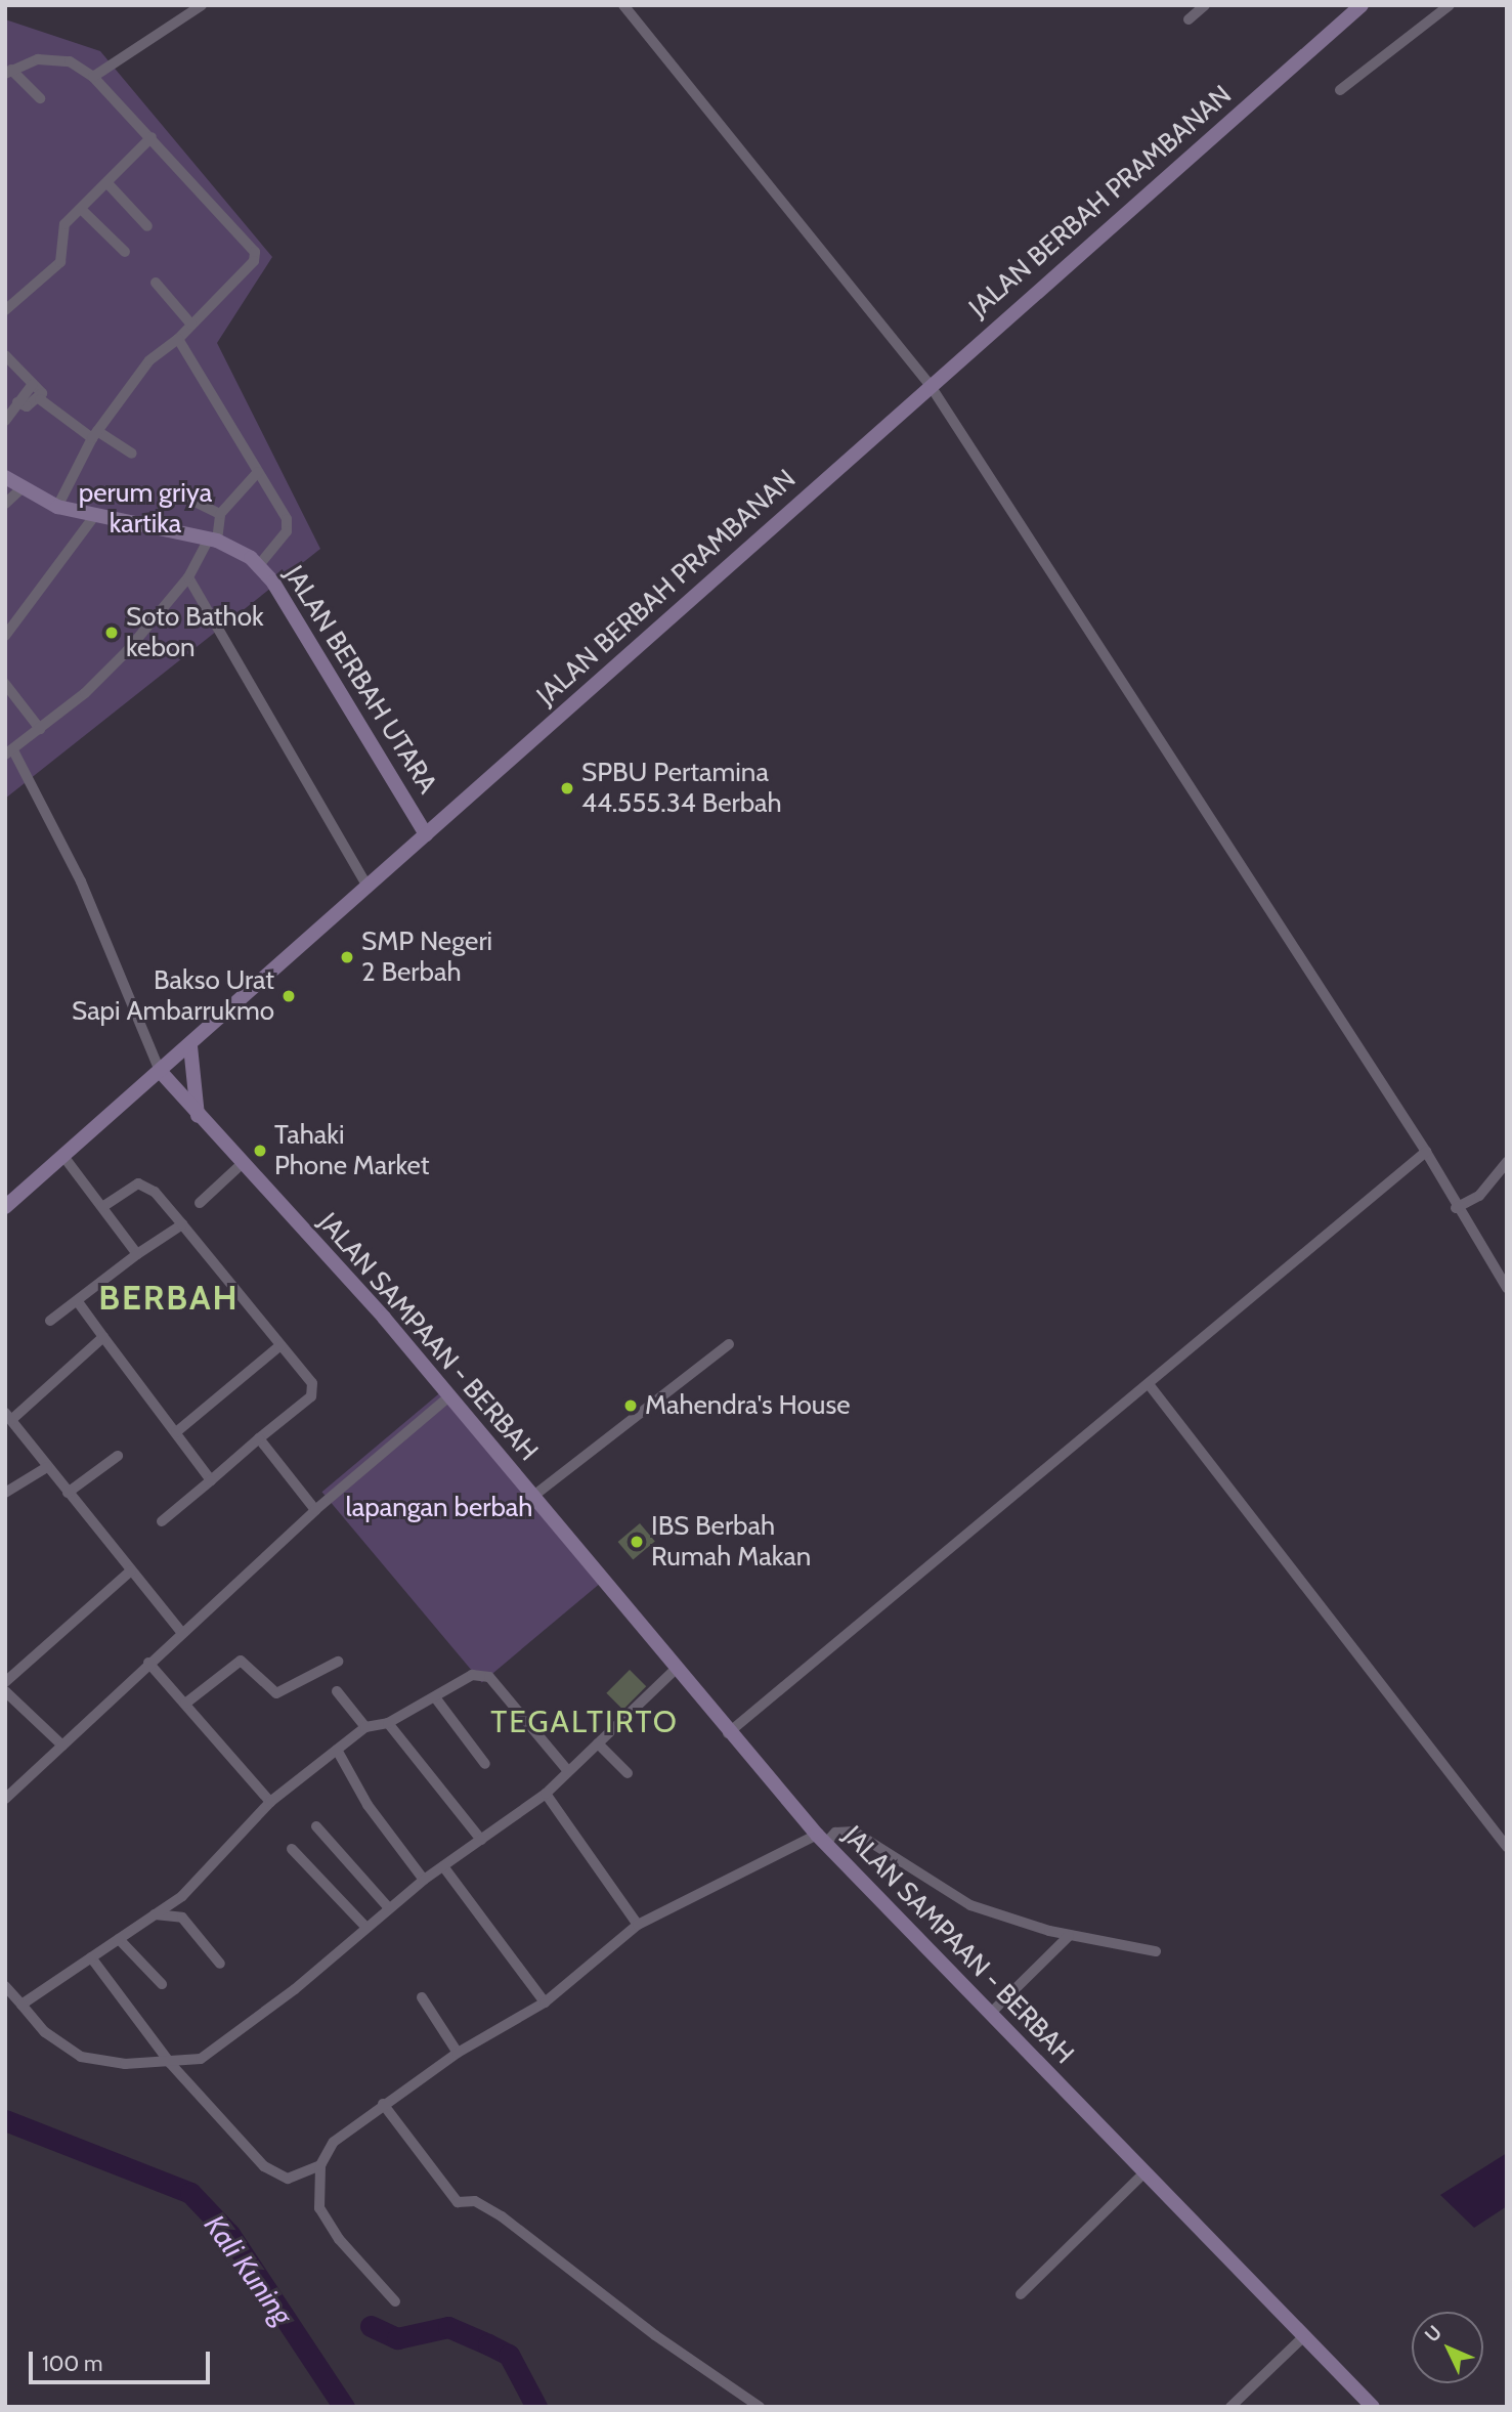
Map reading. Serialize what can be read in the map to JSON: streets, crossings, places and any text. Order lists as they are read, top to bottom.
{
  "streets": {
    "main road": ["JALAN BERBAH PRAMBANAN", "JALAN BERBAH UTARA", "JALAN SAMPAAN - BERBAH"]
  },
  "crossings": [
    ["JALAN BERBAH PRAMBANAN", "JALAN BERBAH UTARA"],
    ["JALAN BERBAH PRAMBANAN", "JALAN SAMPAAN - BERBAH"]
  ],
  "districts": ["BERBAH", "TEGALTIRTO"],
  "water": ["Kali Kuning"],
  "parks": ["perum griya kartika", "lapangan berbah"],
  "places": [
    "Soto Bathok kebon",
    "SPBU Pertamina 44.555.34 Berbah",
    "SMP Negeri 2 Berbah",
    "Bakso Urat Sapi Ambarrukmo",
    "Tahaki Phone Market",
    "Mahendra's House",
    "IBS Berbah Rumah Makan"
  ],
  "scale_bar": "100 m",
  "north": "top left"
}
